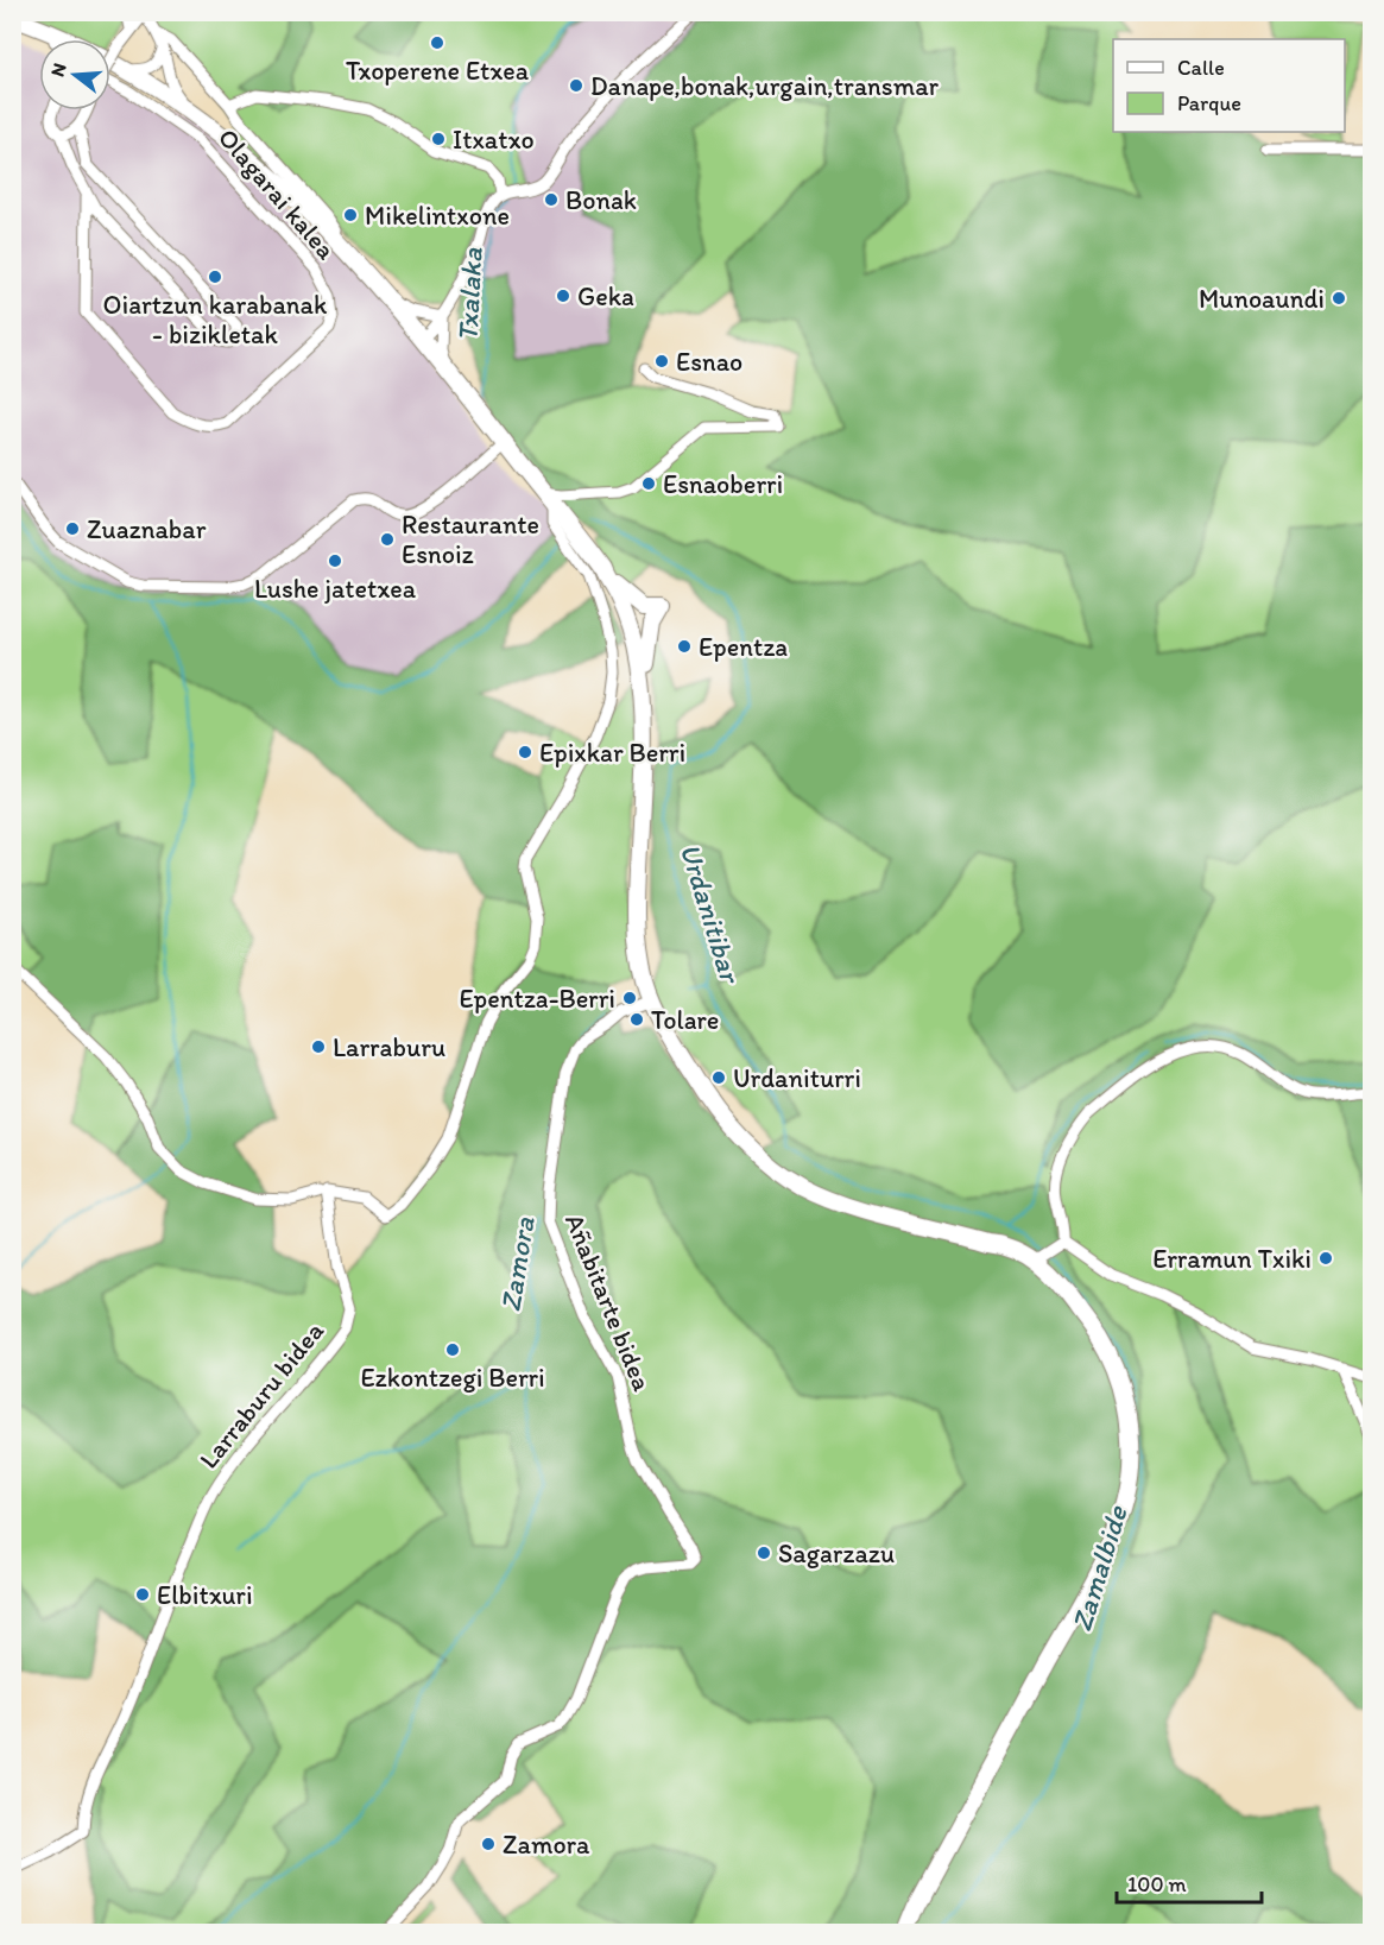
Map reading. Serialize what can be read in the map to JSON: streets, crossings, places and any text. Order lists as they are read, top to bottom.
{
  "streets": {
    "street": ["Olagarai kalea", "Añabitarte bidea", "Larraburu bidea"]
  },
  "water": [
    "Txalaka",
    "Urdanitibar",
    "Zamora",
    "Zamalbide"
  ],
  "places": [
    "Txoperene Etxea",
    "Danape,bonak,urgain,transmar",
    "Itxatxo",
    "Bonak",
    "Mikelintxone",
    "Oiartzun karabanak - bizikletak",
    "Geka",
    "Munoaundi",
    "Esnao",
    "Esnaoberri",
    "Zuaznabar",
    "Restaurante Esnoiz",
    "Lushe jatetxea",
    "Epentza",
    "Epixkar Berri",
    "Epentza-Berri",
    "Tolare",
    "Larraburu",
    "Urdaniturri",
    "Erramun Txiki",
    "Ezkontzegi Berri",
    "Sagarzazu",
    "Elbitxuri",
    "Zamora"
  ],
  "legend": ["Calle", "Parque"],
  "scale_bar": "100 m",
  "north": "left"
}
